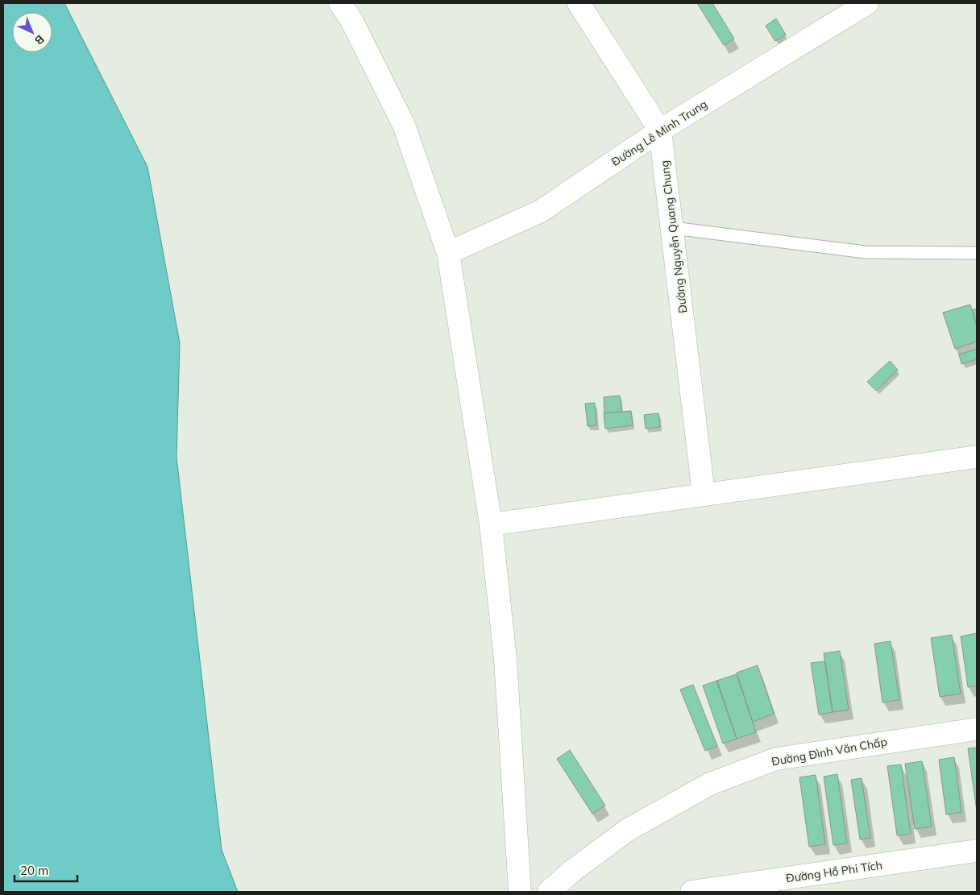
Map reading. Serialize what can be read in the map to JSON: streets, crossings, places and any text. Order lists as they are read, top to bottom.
{
  "streets": {
    "street": [
      "Đường Lê Minh Trung",
      "Đường Nguyễn Quang Chung",
      "Đường Đình Văn Chấp",
      "Đường Hồ Phi Tích"
    ]
  },
  "crossings": [
    ["Đường Lê Minh Trung", "Đường Nguyễn Quang Chung"]
  ],
  "scale_bar": "20 m",
  "north": "bottom right"
}
